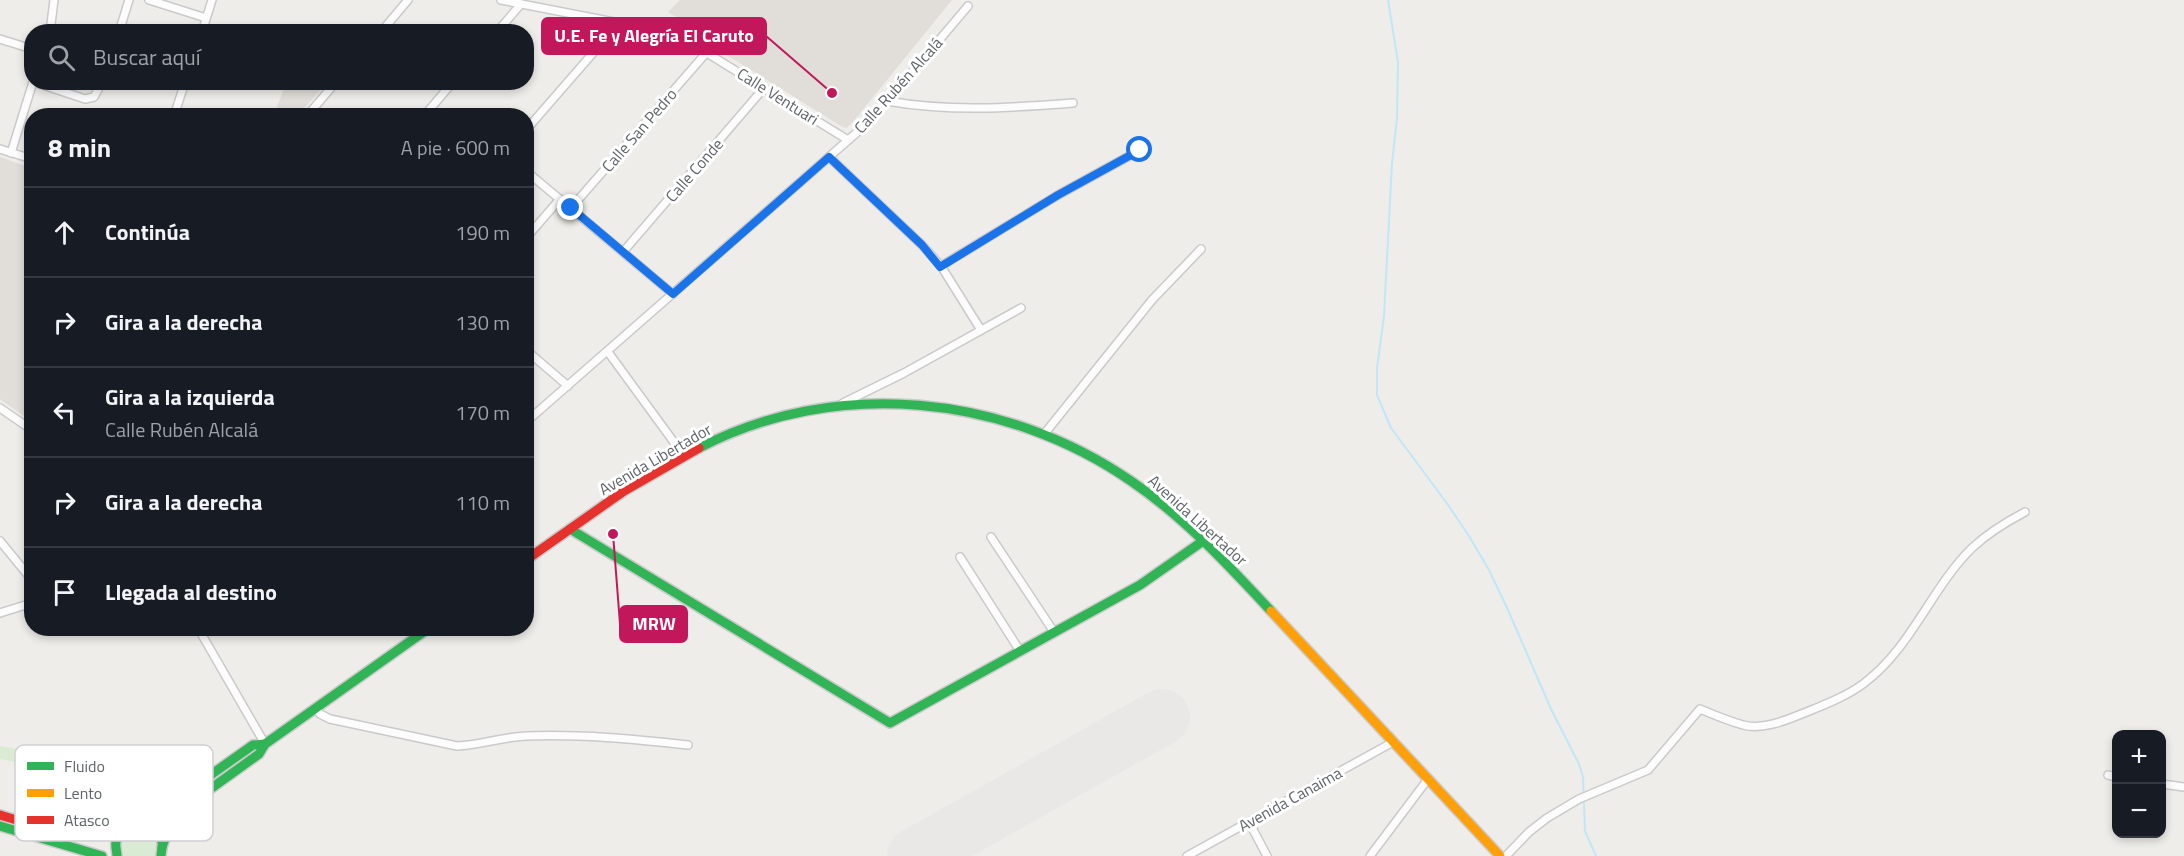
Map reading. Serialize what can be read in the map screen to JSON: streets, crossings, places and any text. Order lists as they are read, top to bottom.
{
  "streets": {
    "main road": ["Avenida Libertador"],
    "street": [
      "Calle Rubén Alcalá",
      "Calle Ventuari",
      "Calle San Pedro",
      "Calle Conde",
      "Avenida Canaima"
    ]
  },
  "crossings": [
    ["Calle Rubén Alcalá", "Calle Ventuari"],
    ["Calle Ventuari", "Calle San Pedro"],
    ["Calle Ventuari", "Calle Conde"],
    ["Avenida Libertador", "Avenida Canaima"]
  ],
  "places": ["U.E. Fe y Alegría El Caruto", "MRW"],
  "legend": ["Fluido", "Lento", "Atasco"],
  "page": {
    "search": "Buscar aquí",
    "heading": ["8 min", "A pie · 600 m"],
    "list": [
      ["Continúa", "190 m"],
      ["Gira a la derecha", "130 m"],
      ["Gira a la izquierda", "Calle Rubén Alcalá", "170 m"],
      ["Gira a la derecha", "110 m"],
      "Llegada al destino"
    ],
    "map_buttons": ["+", "−"]
  }
}
